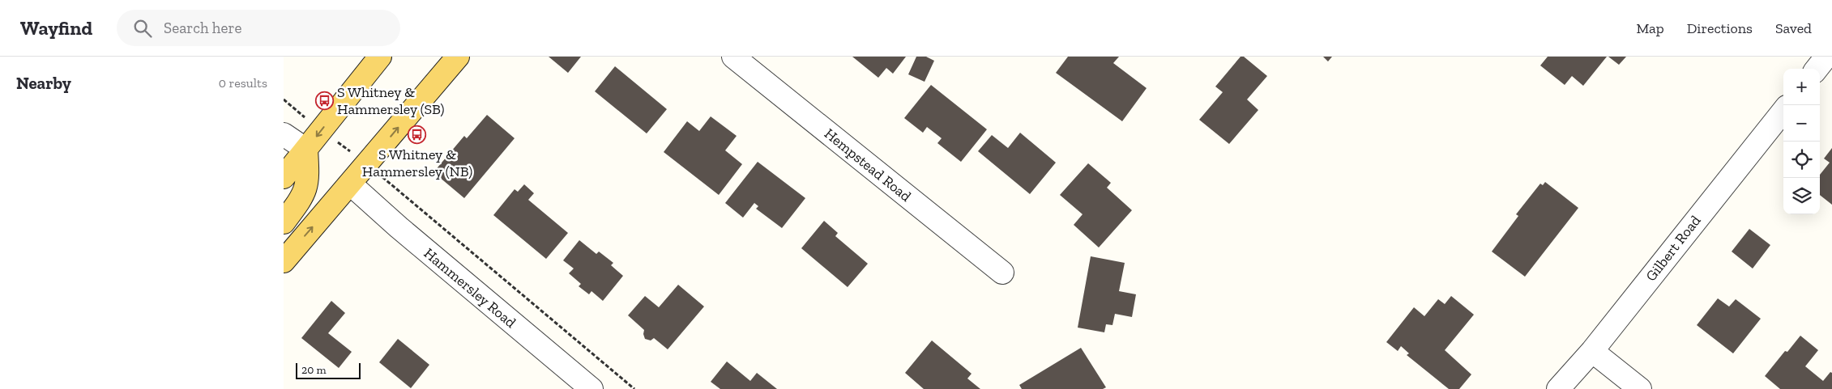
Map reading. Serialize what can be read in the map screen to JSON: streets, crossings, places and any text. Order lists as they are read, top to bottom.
{
  "streets": {
    "street": ["Hempstead Road", "Gilbert Road", "Hammersley Road"]
  },
  "places": {
    "bus stop": ["S Whitney & Hammersley (SB)", "S Whitney & Hammersley (NB)"]
  },
  "scale_bar": "20 m",
  "page": {
    "header": "Wayfind",
    "search": "Search here",
    "nav": ["Map", "Directions", "Saved"],
    "heading": ["Nearby", "0 results"],
    "map_buttons": ["+", "−"],
    "scale": "20 m"
  }
}
